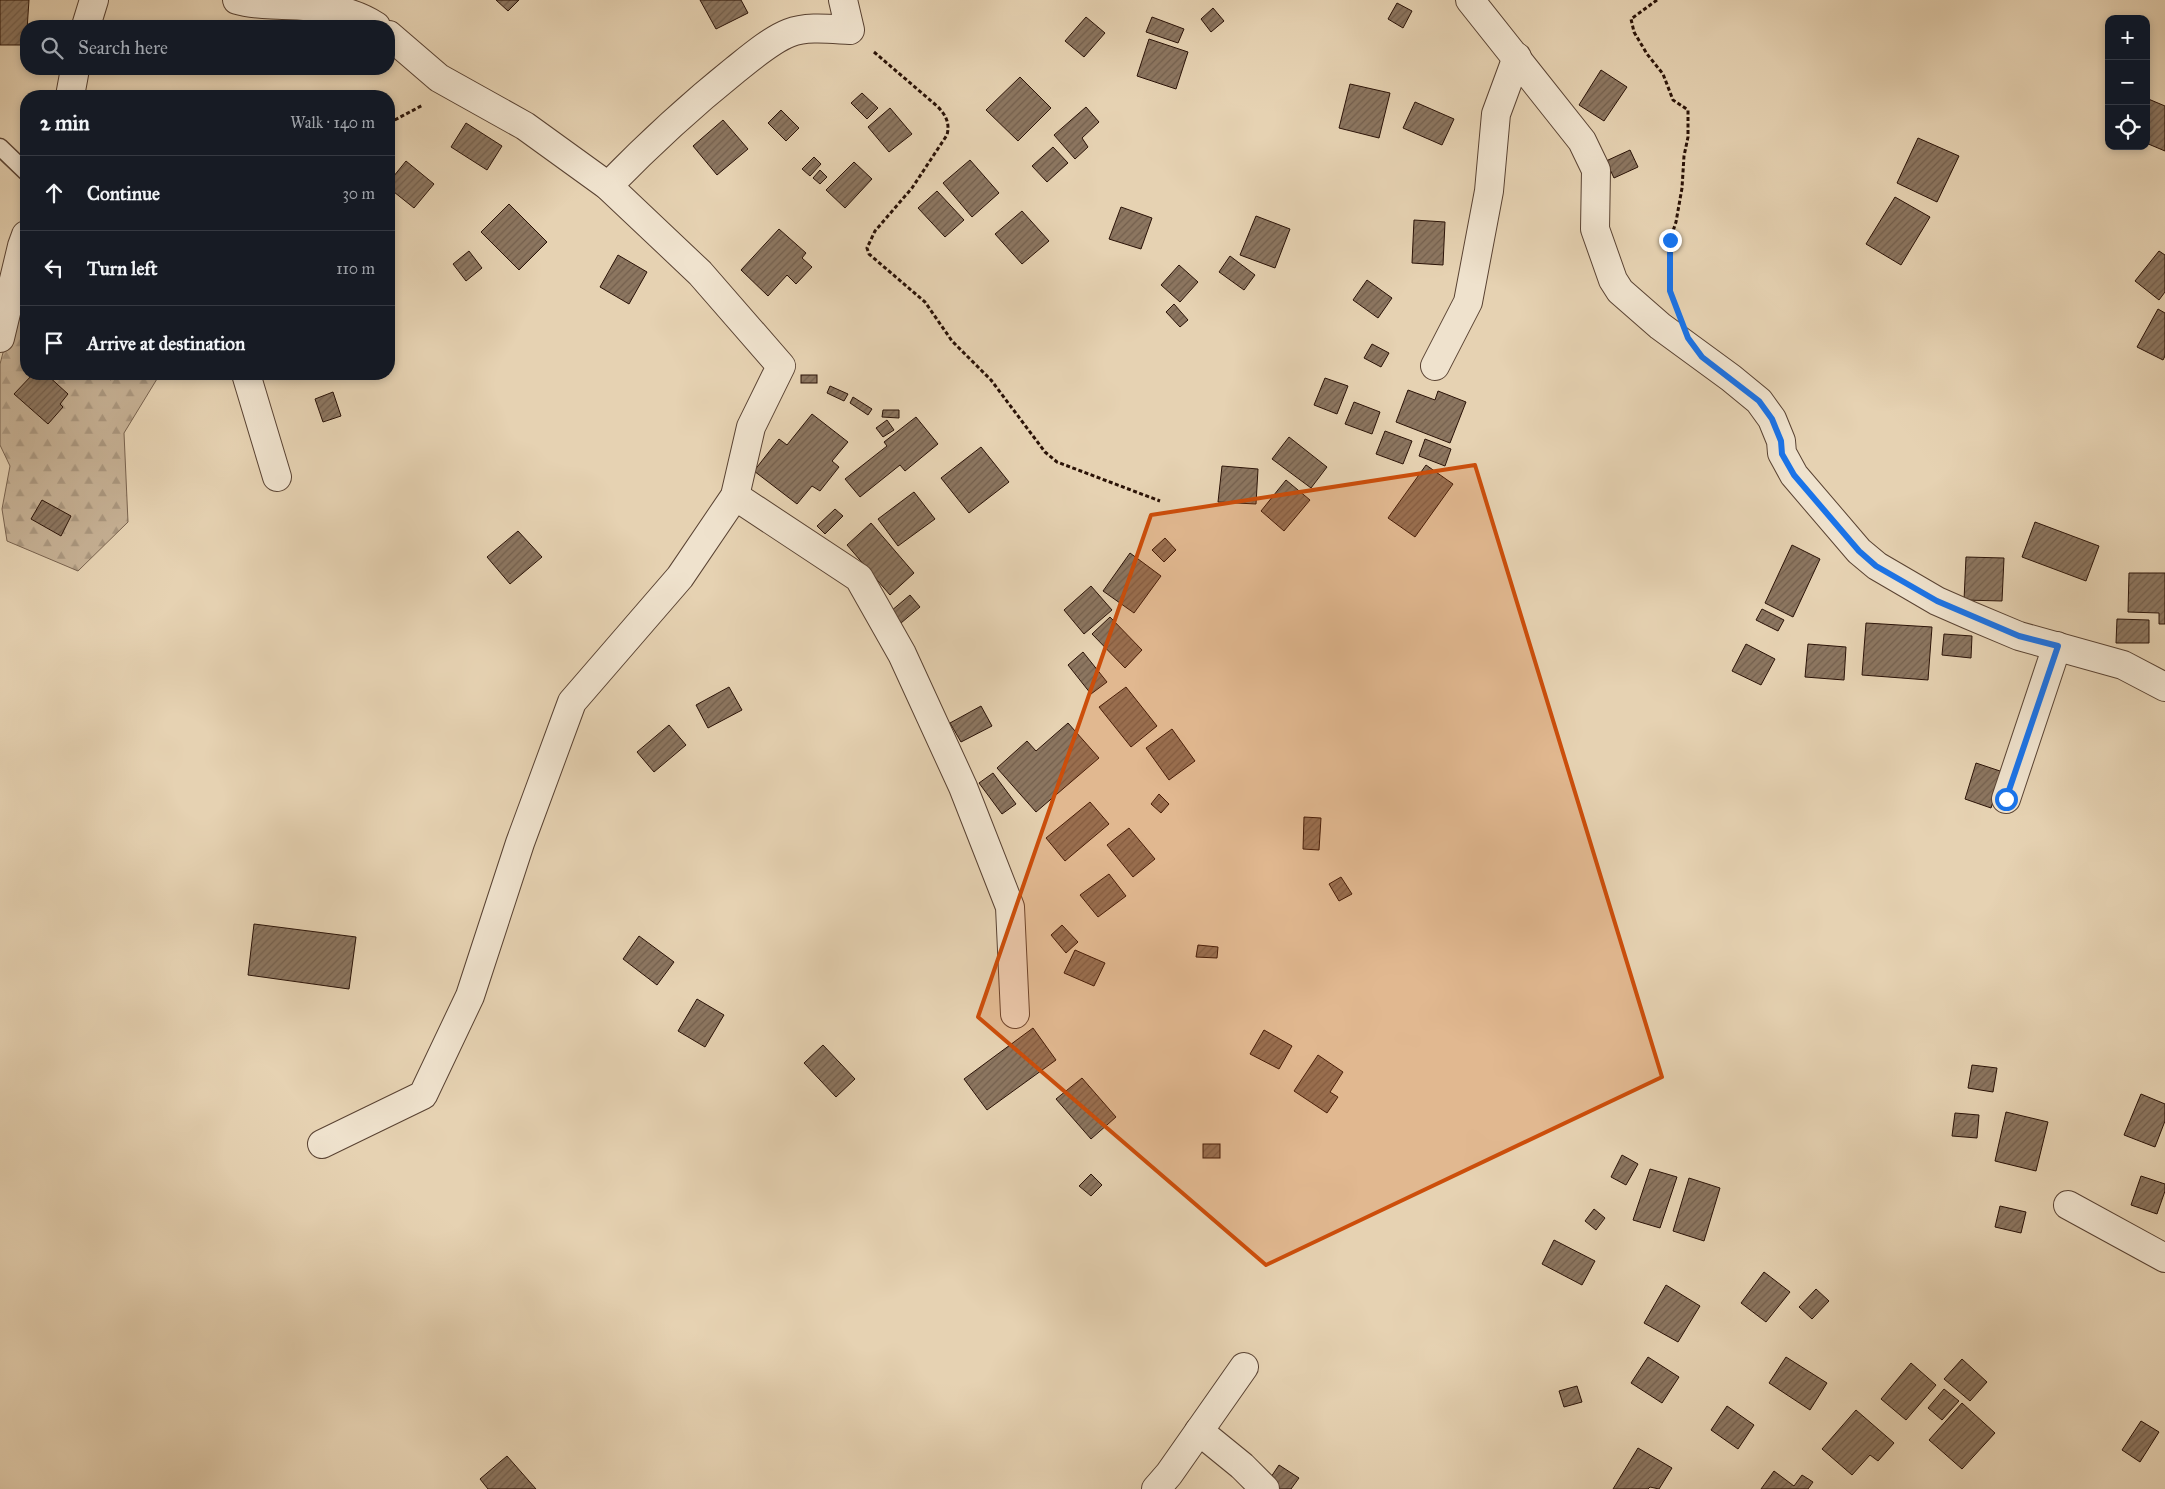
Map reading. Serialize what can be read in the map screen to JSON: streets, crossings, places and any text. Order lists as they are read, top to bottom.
{
  "page": {
    "map_buttons": ["+", "−"],
    "search": "Search here",
    "heading": ["2 min", "Walk · 140 m"],
    "list": [
      ["Continue", "30 m"],
      ["Turn left", "110 m"],
      "Arrive at destination"
    ]
  }
}
